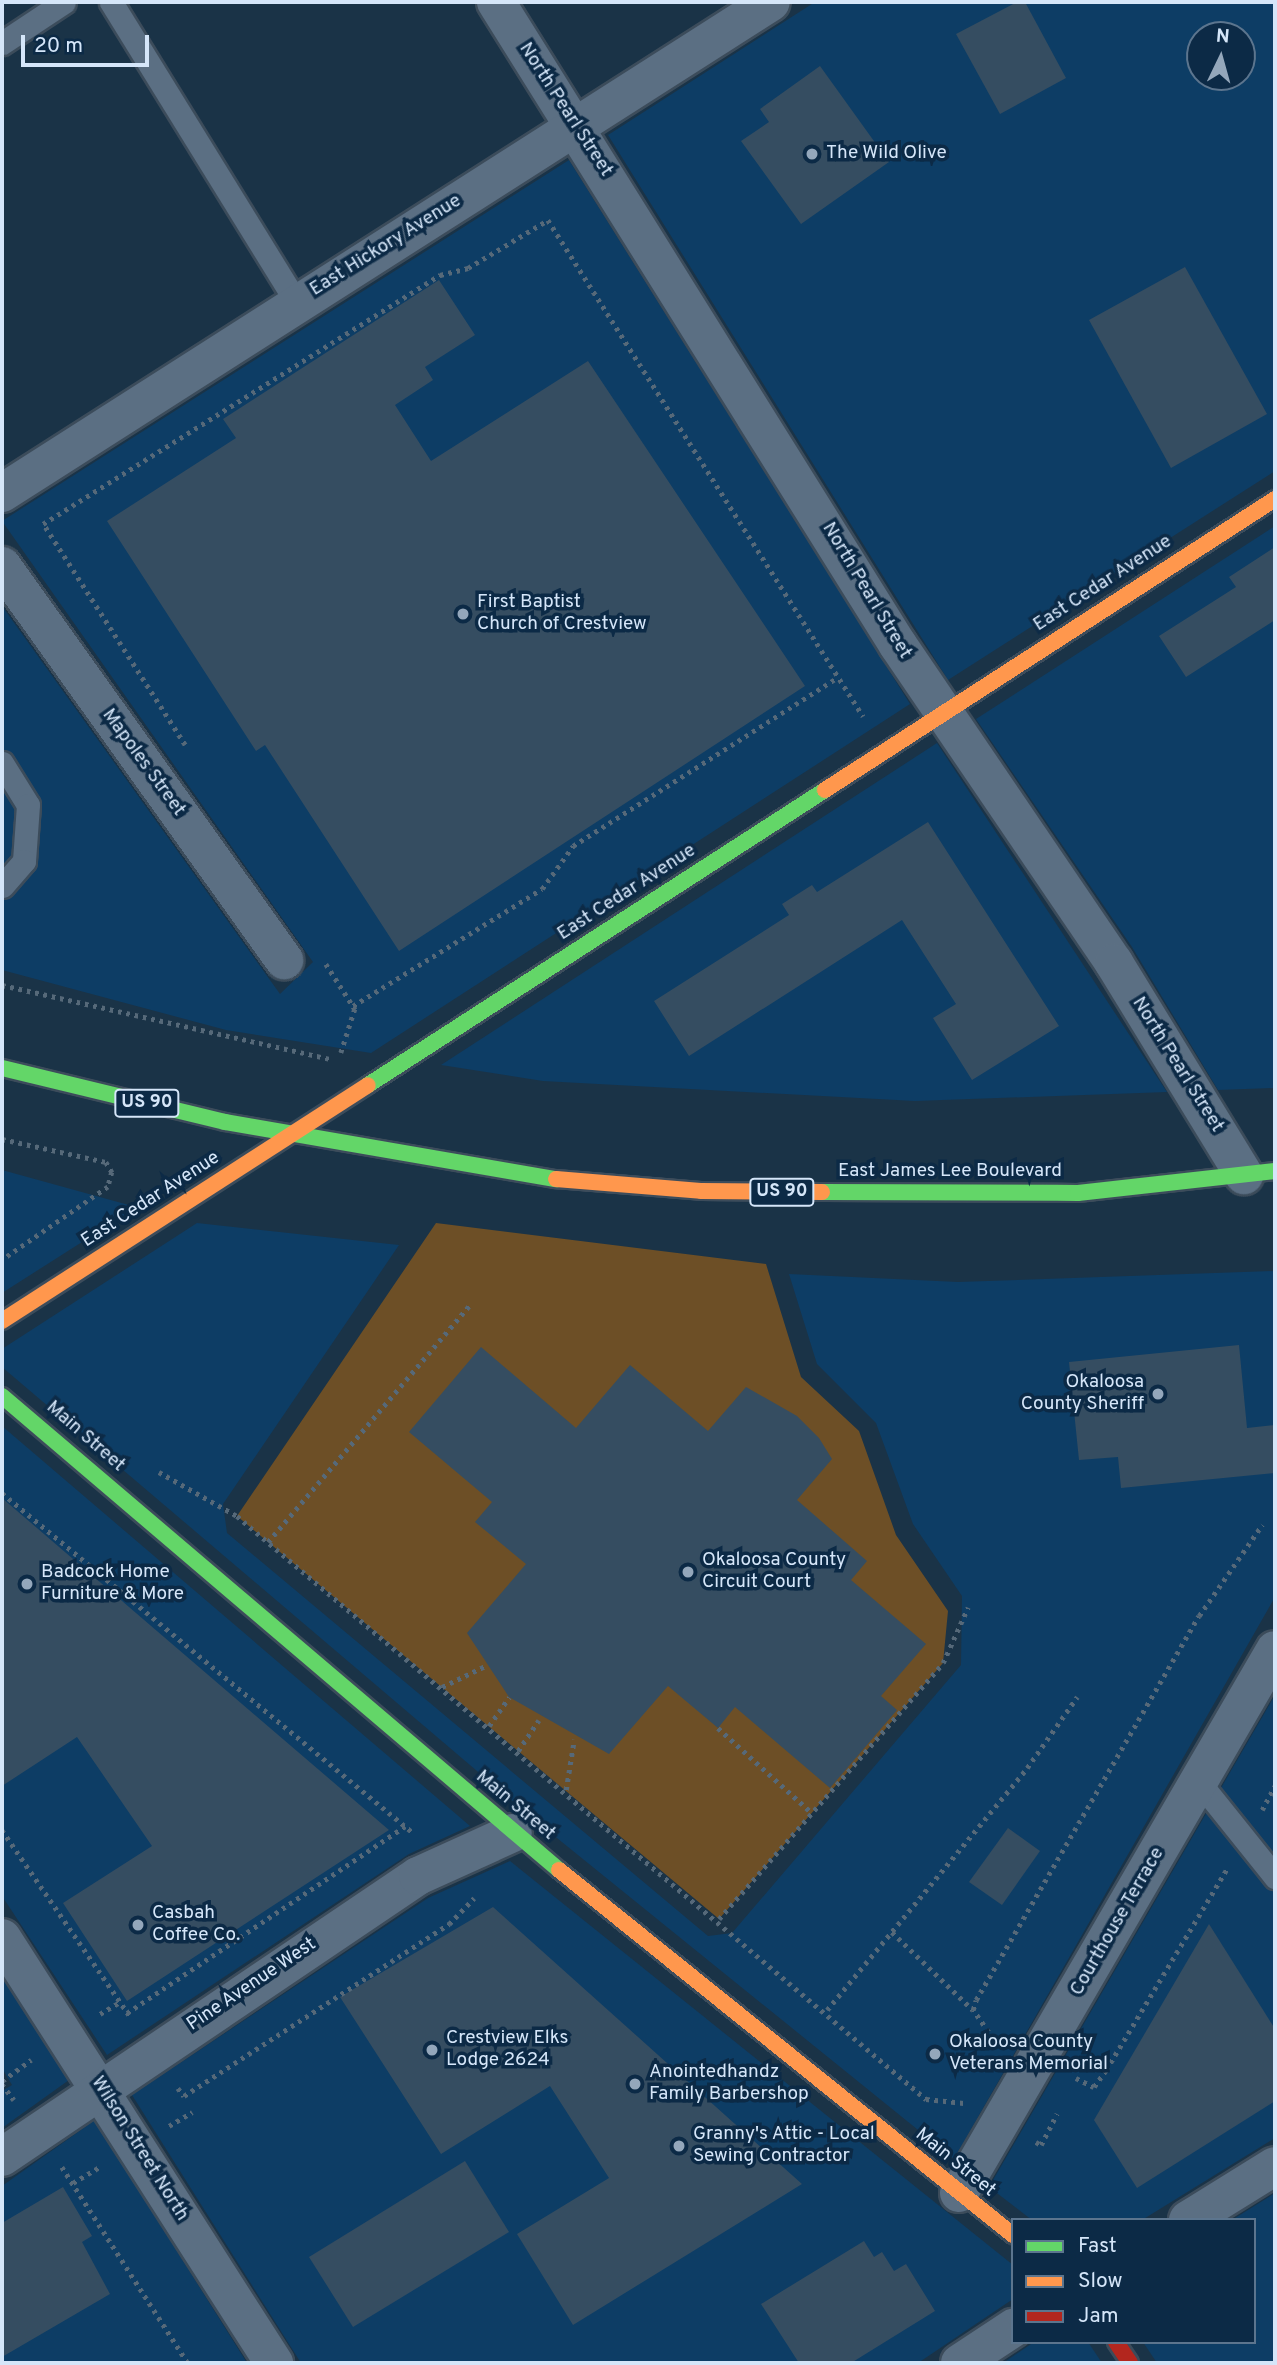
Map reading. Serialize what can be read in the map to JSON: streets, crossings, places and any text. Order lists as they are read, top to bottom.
{
  "streets": {
    "street": [
      "North Pearl Street",
      "East Hickory Avenue",
      "East Cedar Avenue",
      "Mapoles Street",
      "US 90",
      "East James Lee Boulevard",
      "Main Street",
      "Courthouse Terrace",
      "Pine Avenue West",
      "Wilson Street North"
    ]
  },
  "crossings": [
    ["North Pearl Street", "East Hickory Avenue"],
    ["North Pearl Street", "East Cedar Avenue"],
    ["North Pearl Street", "East James Lee Boulevard"],
    ["East Cedar Avenue", "US 90"],
    ["East Cedar Avenue", "East James Lee Boulevard"],
    ["US 90", "East James Lee Boulevard"],
    ["Main Street", "Courthouse Terrace"],
    ["Main Street", "Pine Avenue West"],
    ["Pine Avenue West", "Wilson Street North"]
  ],
  "places": [
    "The Wild Olive",
    "First Baptist Church of Crestview",
    "Okaloosa County Sheriff",
    "Okaloosa County Circuit Court",
    "Badcock Home Furniture & More",
    "Casbah Coffee Co.",
    "Crestview Elks Lodge 2624",
    "Okaloosa County Veterans Memorial",
    "Anointedhandz Family Barbershop",
    "Granny's Attic - Local Sewing Contractor"
  ],
  "legend": ["Fast", "Slow", "Jam"],
  "scale_bar": "20 m",
  "north": "top"
}
